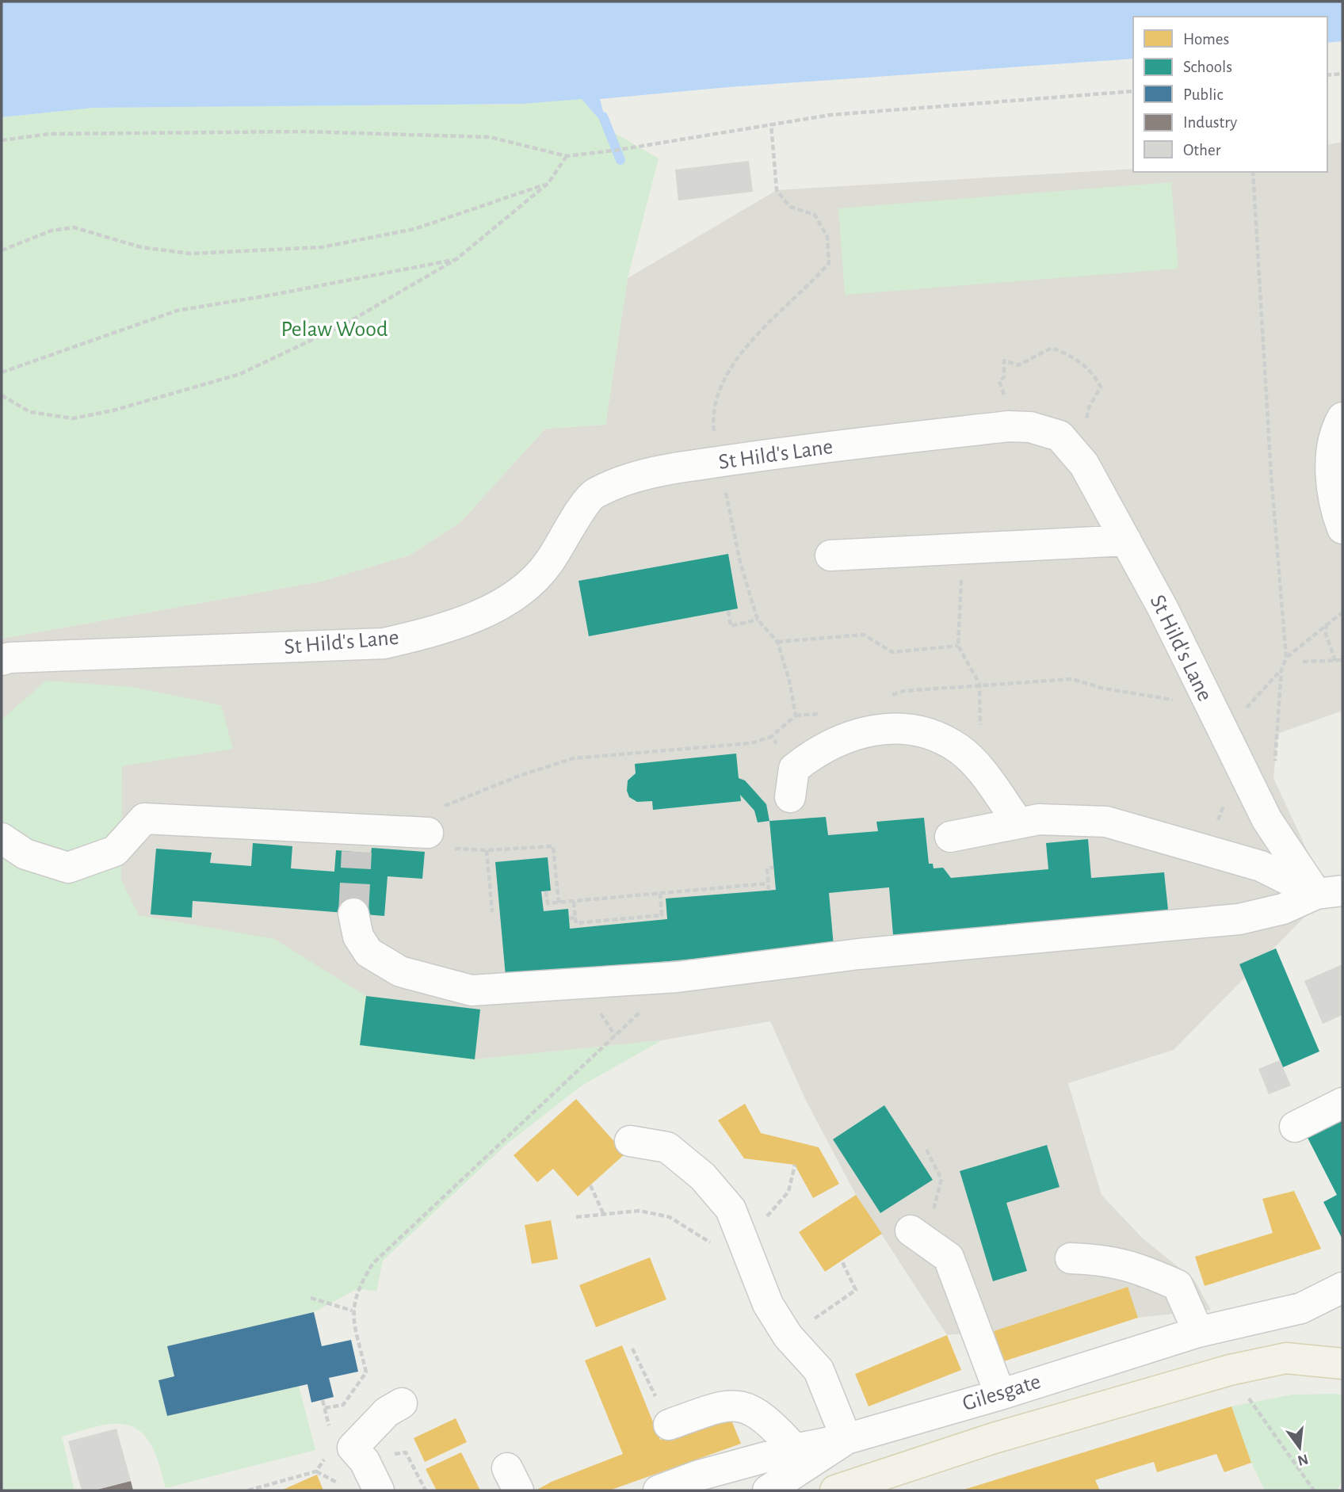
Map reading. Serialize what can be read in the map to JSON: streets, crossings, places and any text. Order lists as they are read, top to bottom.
{
  "streets": {
    "main road": ["Gilesgate"],
    "street": ["St Hild's Lane"]
  },
  "parks": ["Pelaw Wood"],
  "legend": [
    "Homes",
    "Schools",
    "Public",
    "Industry",
    "Other"
  ],
  "north": "bottom"
}
